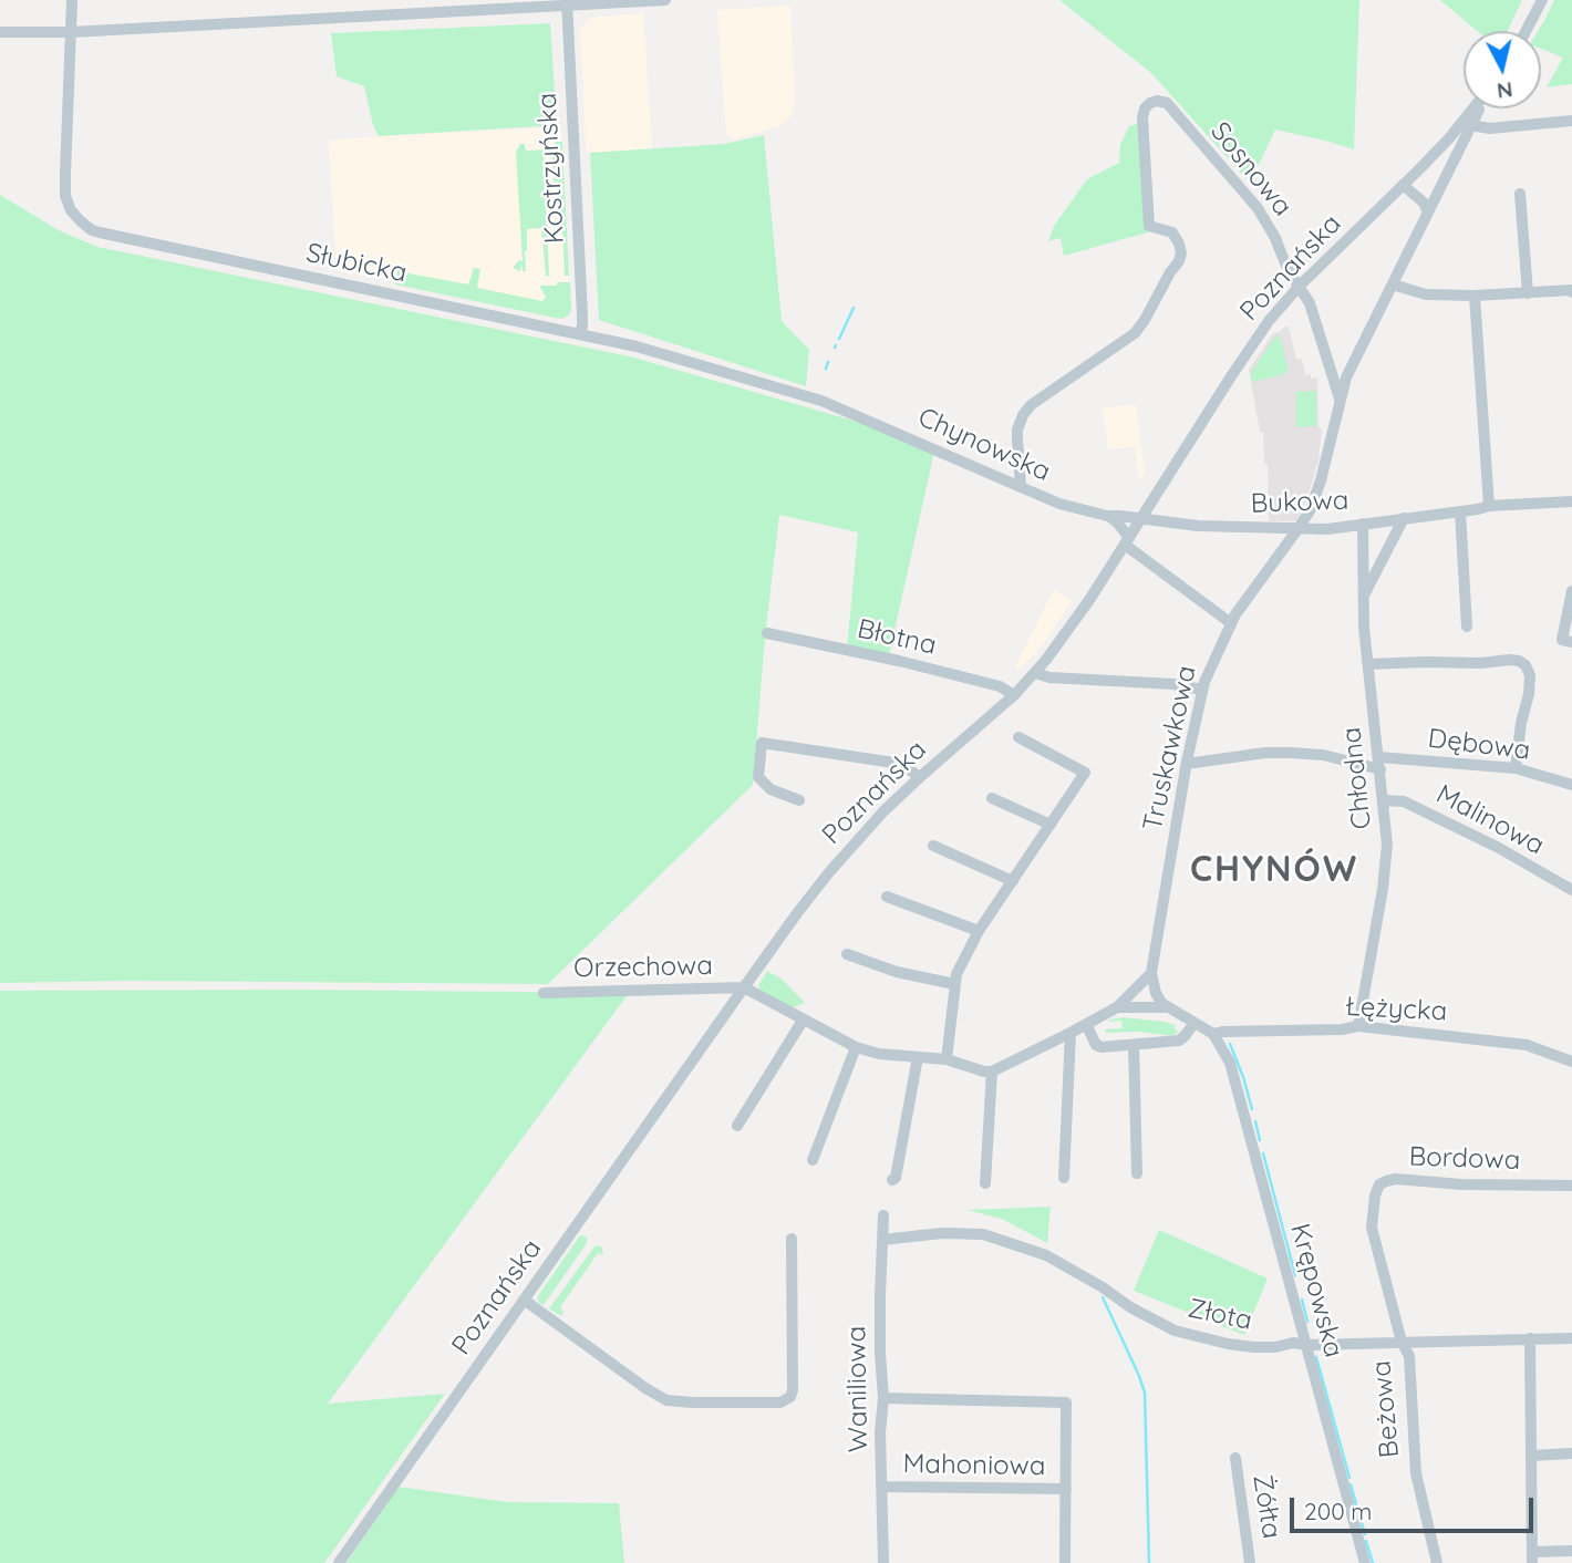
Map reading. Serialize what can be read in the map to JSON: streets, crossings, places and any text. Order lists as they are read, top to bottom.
{
  "streets": {
    "street": [
      "Kostrzyńska",
      "Sosnowa",
      "Słubicka",
      "Poznańska",
      "Chynowska",
      "Bukowa",
      "Błotna",
      "Dębowa",
      "Truskawkowa",
      "Chłodna",
      "Malinowa",
      "Orzechowa",
      "Łężycka",
      "Bordowa",
      "Krępowska",
      "Złota",
      "Waniliowa",
      "Beżowa",
      "Mahoniowa",
      "Żółta"
    ]
  },
  "crossings": [
    ["Kostrzyńska", "Słubicka"],
    ["Sosnowa", "Poznańska"],
    ["Sosnowa", "Chynowska"],
    ["Sosnowa", "Truskawkowa"],
    ["Słubicka", "Chynowska"],
    ["Poznańska", "Chynowska"],
    ["Poznańska", "Bukowa"],
    ["Poznańska", "Błotna"],
    ["Poznańska", "Orzechowa"],
    ["Chynowska", "Bukowa"],
    ["Bukowa", "Truskawkowa"],
    ["Bukowa", "Chłodna"],
    ["Dębowa", "Truskawkowa"],
    ["Dębowa", "Chłodna"],
    ["Chłodna", "Malinowa"],
    ["Chłodna", "Łężycka"],
    ["Łężycka", "Krępowska"],
    ["Bordowa", "Złota"],
    ["Bordowa", "Beżowa"],
    ["Krępowska", "Złota"],
    ["Złota", "Waniliowa"],
    ["Złota", "Beżowa"],
    ["Waniliowa", "Mahoniowa"]
  ],
  "districts": ["CHYNÓW"],
  "scale_bar": "200 m",
  "north": "bottom"
}
